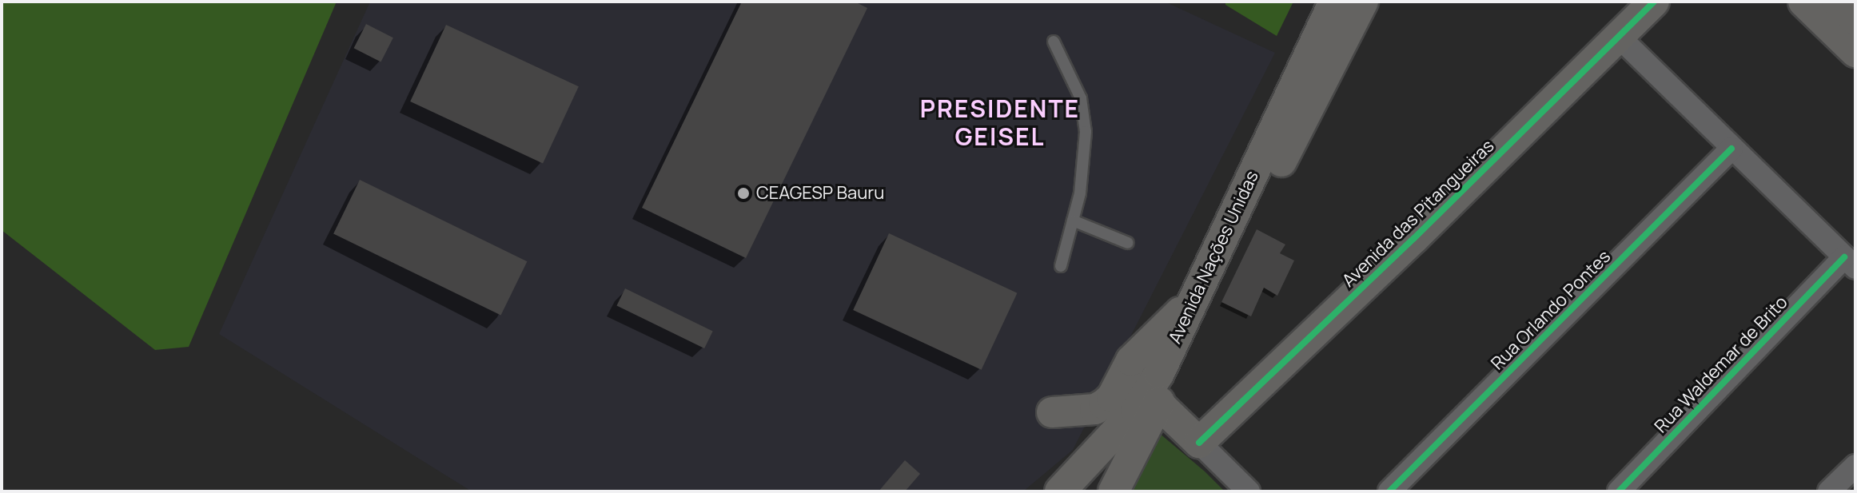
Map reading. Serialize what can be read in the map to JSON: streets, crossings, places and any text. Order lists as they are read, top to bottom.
{
  "streets": {
    "main road": ["Avenida das Pitangueiras", "Avenida Nações Unidas"],
    "street": ["Rua Orlando Pontes", "Rua Waldemar de Brito"]
  },
  "districts": ["PRESIDENTE GEISEL"],
  "places": ["CEAGESP Bauru"]
}
